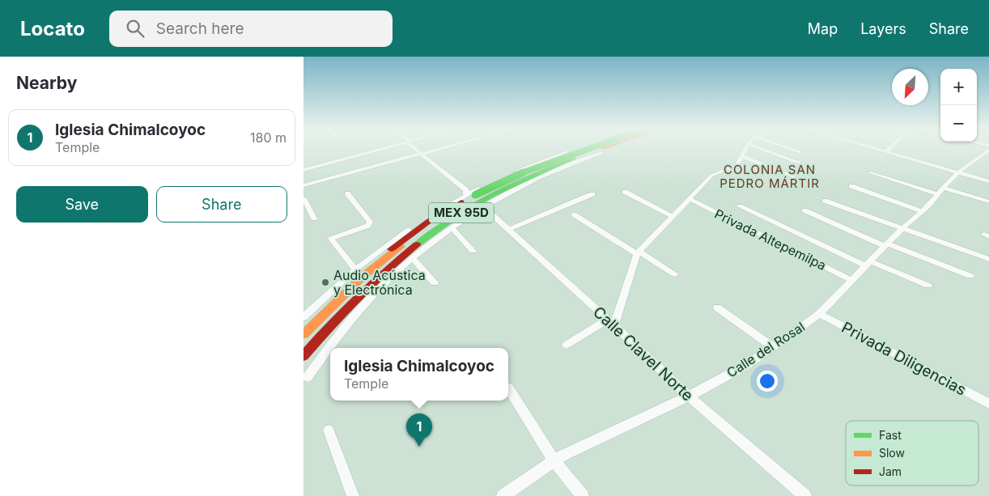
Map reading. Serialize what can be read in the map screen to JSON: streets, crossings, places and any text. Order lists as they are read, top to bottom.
{
  "streets": {
    "highway": ["MEX 95D"],
    "street": [
      "Privada Altepemilpa",
      "Calle del Rosal",
      "Calle Clavel Norte",
      "Privada Diligencias"
    ]
  },
  "crossings": [
    ["Privada Altepemilpa", "Calle del Rosal"],
    ["Calle del Rosal", "Calle Clavel Norte"],
    ["Calle del Rosal", "Privada Diligencias"]
  ],
  "districts": ["COLONIA SAN PEDRO MÁRTIR"],
  "places": ["Audio Acústica y Electrónica"],
  "legend": ["Fast", "Slow", "Jam"],
  "north": "bottom left",
  "page": {
    "header": "Locato",
    "search": "Search here",
    "nav": ["Map", "Layers", "Share"],
    "heading": "Nearby",
    "map_buttons": ["+", "−"],
    "list": [
      {
        "mark": "1",
        "name": "Iglesia Chimalcoyoc",
        "note": "Temple",
        "value": "180 m"
      }
    ],
    "buttons": ["Save", "Share"],
    "popup": ["Iglesia Chimalcoyoc", "Temple"],
    "pins": "1"
  }
}
